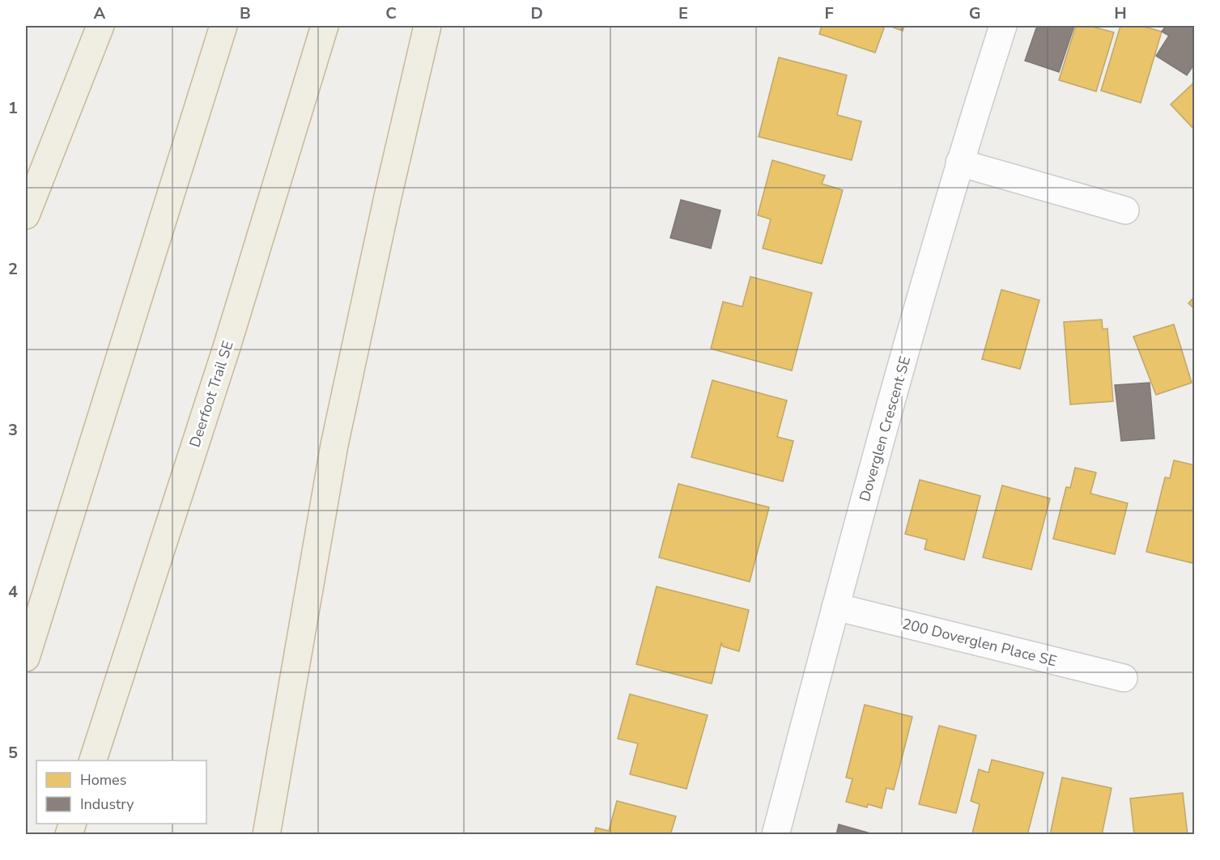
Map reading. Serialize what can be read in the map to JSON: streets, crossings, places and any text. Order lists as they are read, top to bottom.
{
  "streets": {
    "highway": ["Deerfoot Trail SE"],
    "street": ["Doverglen Crescent SE", "200 Doverglen Place SE"]
  },
  "crossings": [
    ["Doverglen Crescent SE", "200 Doverglen Place SE"]
  ],
  "legend": ["Homes", "Industry"],
  "grid": {
    "columns": [
      "A",
      "B",
      "C",
      "D",
      "E",
      "F",
      "G",
      "H"
    ],
    "rows": [
      "1",
      "2",
      "3",
      "4",
      "5"
    ]
  }
}
